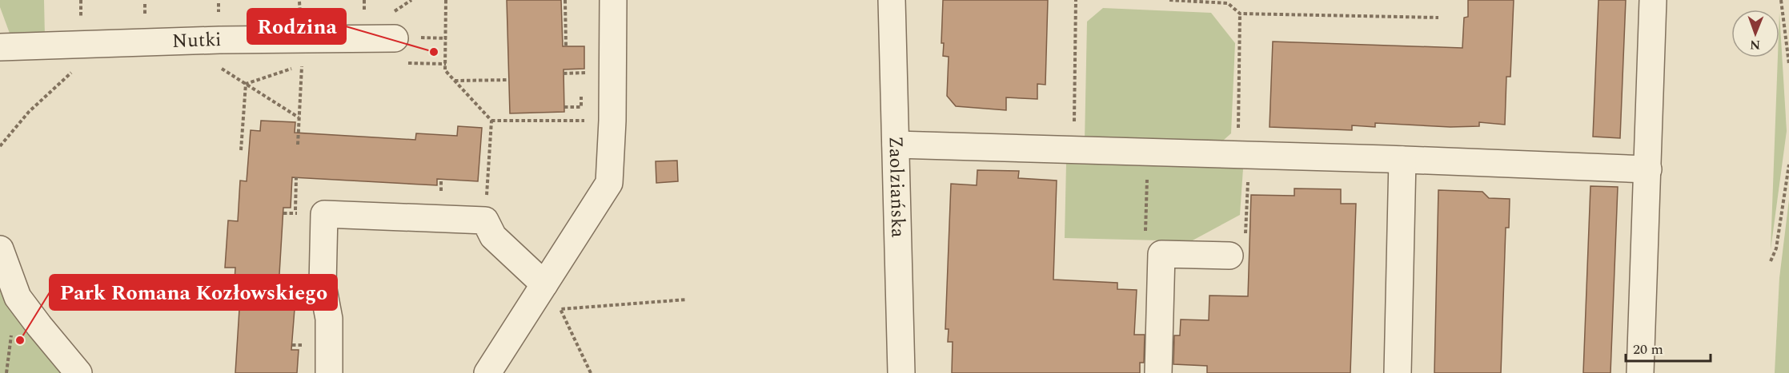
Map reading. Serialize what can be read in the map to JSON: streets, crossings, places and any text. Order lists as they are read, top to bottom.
{
  "streets": {
    "street": ["Nutki", "Zaolziańska"]
  },
  "places": ["Rodzina", "Park Romana Kozłowskiego"],
  "scale_bar": "20 m",
  "north": "bottom"
}
